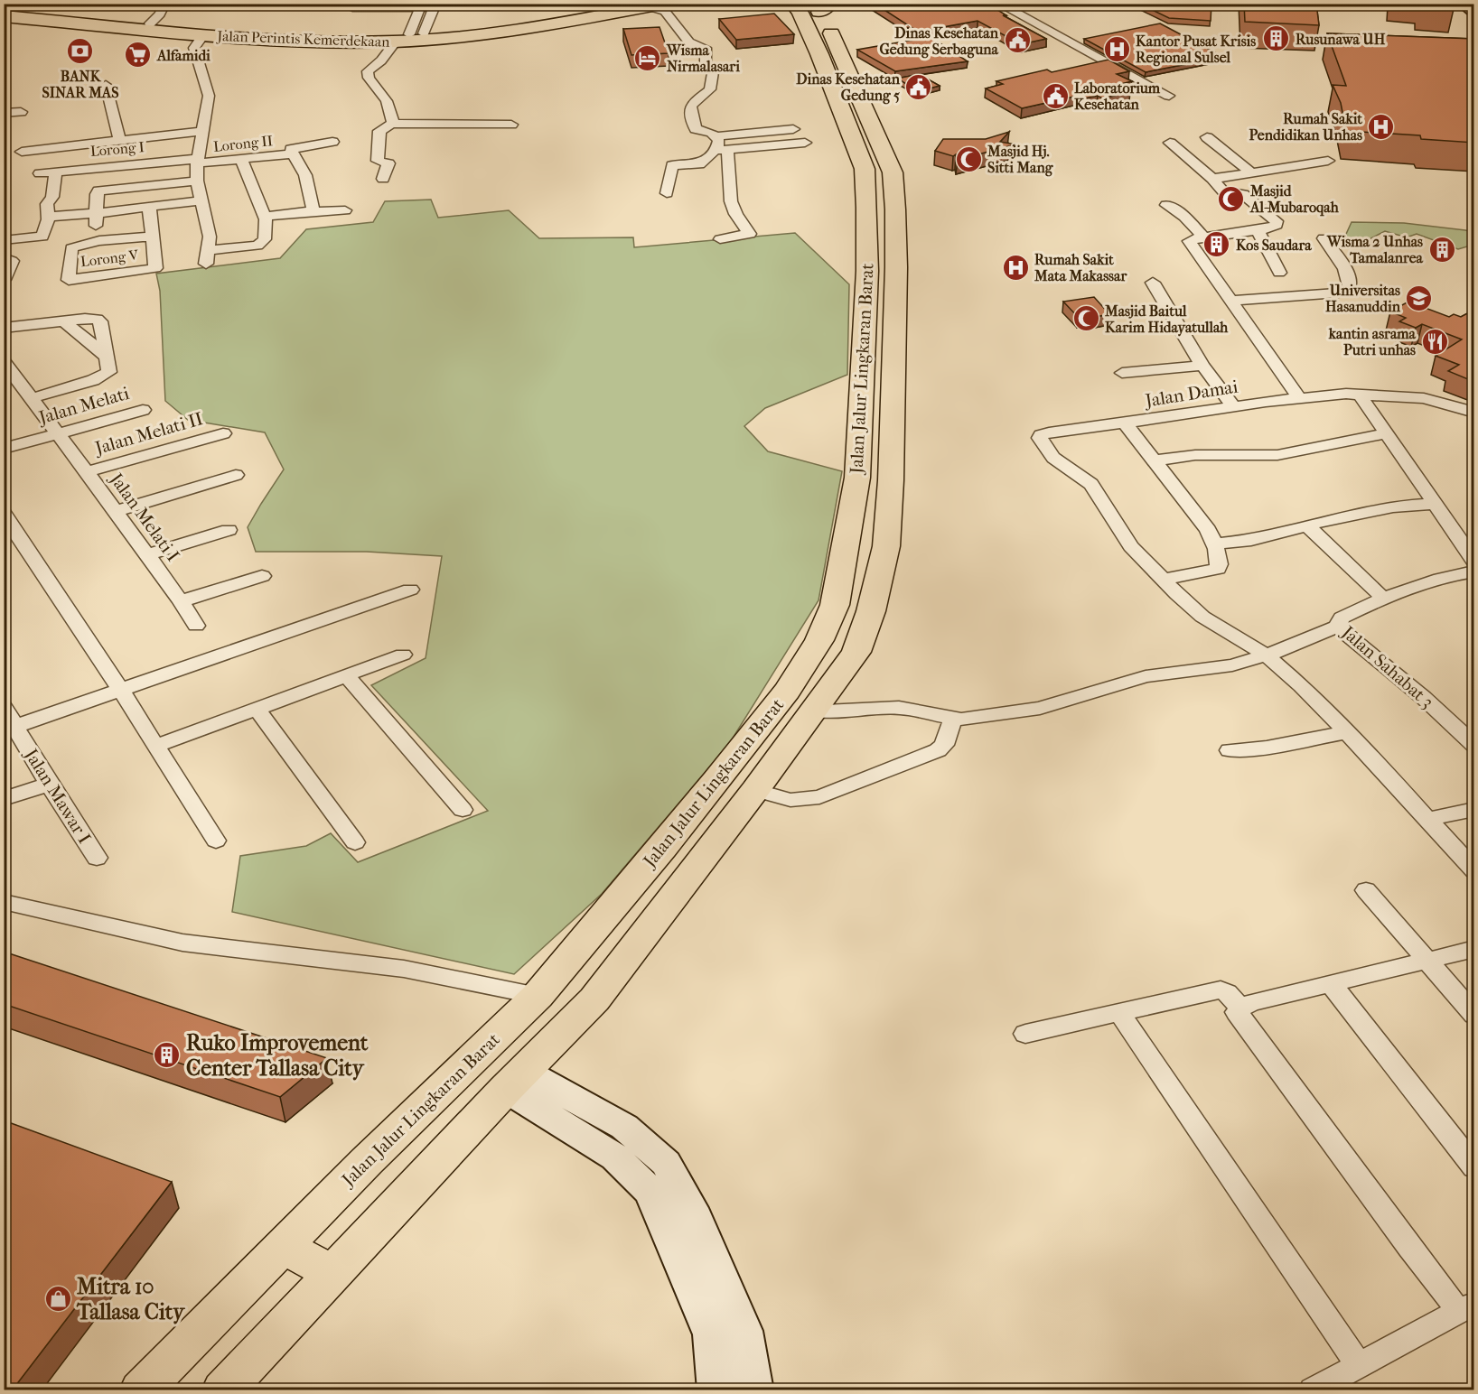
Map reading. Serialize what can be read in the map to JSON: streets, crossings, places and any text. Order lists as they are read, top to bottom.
{
  "streets": {
    "main road": ["Jalan Perintis Kemerdekaan", "Jalan Jalur Lingkaran Barat"],
    "street": [
      "Lorong II",
      "Lorong I",
      "Lorong V",
      "Jalan Damai",
      "Jalan Melati",
      "Jalan Melati II",
      "Jalan Melati I",
      "Jalan Sahabat 3",
      "Jalan Mawar I"
    ]
  },
  "crossings": [
    ["Lorong II", "Lorong I"],
    ["Jalan Melati", "Jalan Melati I"],
    ["Jalan Melati II", "Jalan Melati I"]
  ],
  "places": {
    "building": [
      "Rusunawa UH",
      "Kos Saudara",
      "Wisma 2 Unhas Tamalanrea",
      "Ruko Improvement Center Tallasa City"
    ],
    "public building": ["Dinas Kesehatan Gedung Serbaguna", "Dinas Kesehatan Gedung 5", "Laboratorium Kesehatan"],
    "hospital": ["Kantor Pusat Krisis Regional Sulsel", "Rumah Sakit Pendidikan Unhas", "Rumah Sakit Mata Makassar"],
    "bank": ["BANK SINAR MAS"],
    "supermarket": ["Alfamidi"],
    "hotel": ["Wisma Nirmalasari"],
    "mosque": ["Masjid Hj. Sitti Mang", "Masjid Al-Mubaroqah", "Masjid Baitul Karim Hidayatullah"],
    "school or university": ["Universitas Hasanuddin"],
    "restaurant": ["kantin asrama Putri unhas"],
    "shop": ["Mitra 10 Tallasa City"]
  }
}
